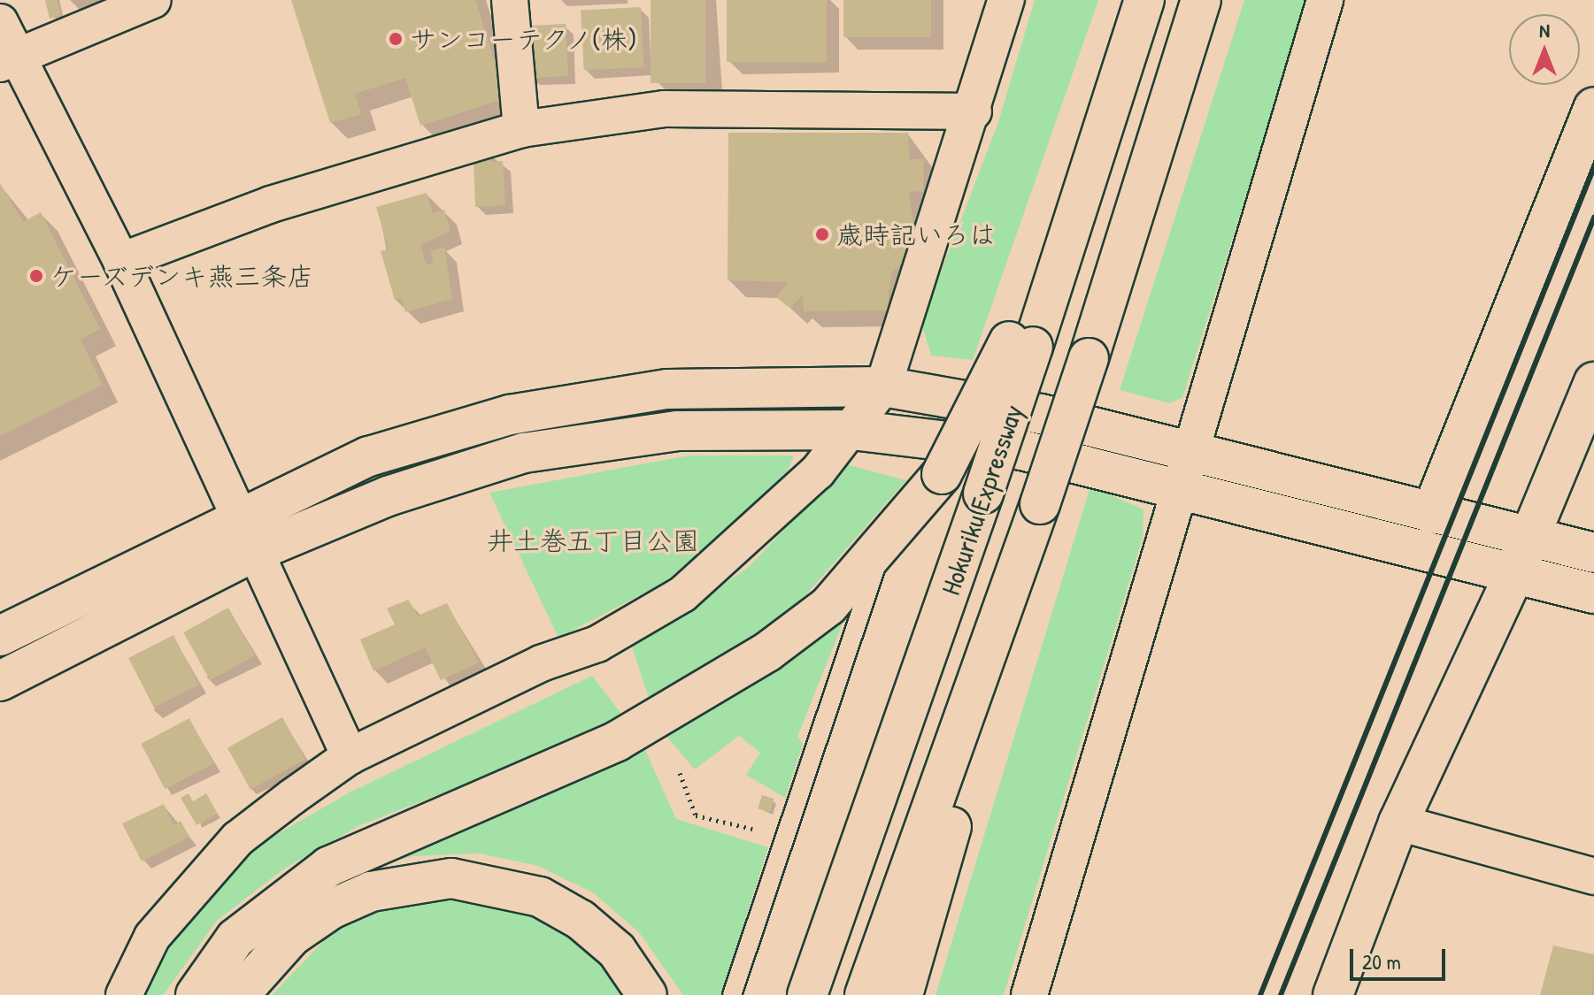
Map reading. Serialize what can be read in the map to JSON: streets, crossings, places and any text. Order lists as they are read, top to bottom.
{
  "streets": {
    "main road": ["Hokuriku Expressway"]
  },
  "parks": ["井土巻五丁目公園"],
  "places": ["サンコーテクノ(株)", "歳時記いろは", "ケーズデンキ燕三条店"],
  "scale_bar": "20 m",
  "north": "top"
}
